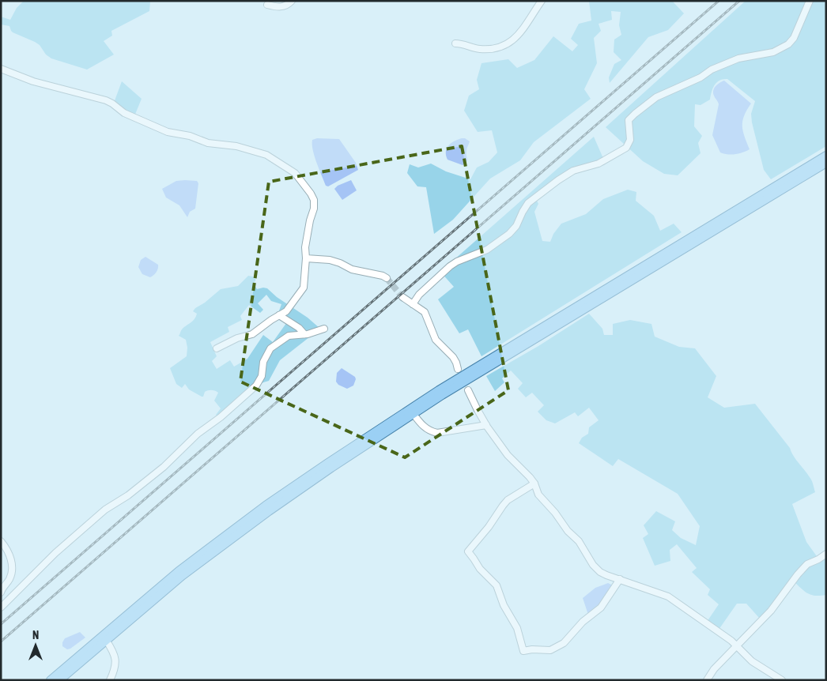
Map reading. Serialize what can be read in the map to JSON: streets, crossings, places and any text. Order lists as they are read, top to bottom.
{
  "north": "top"
}
